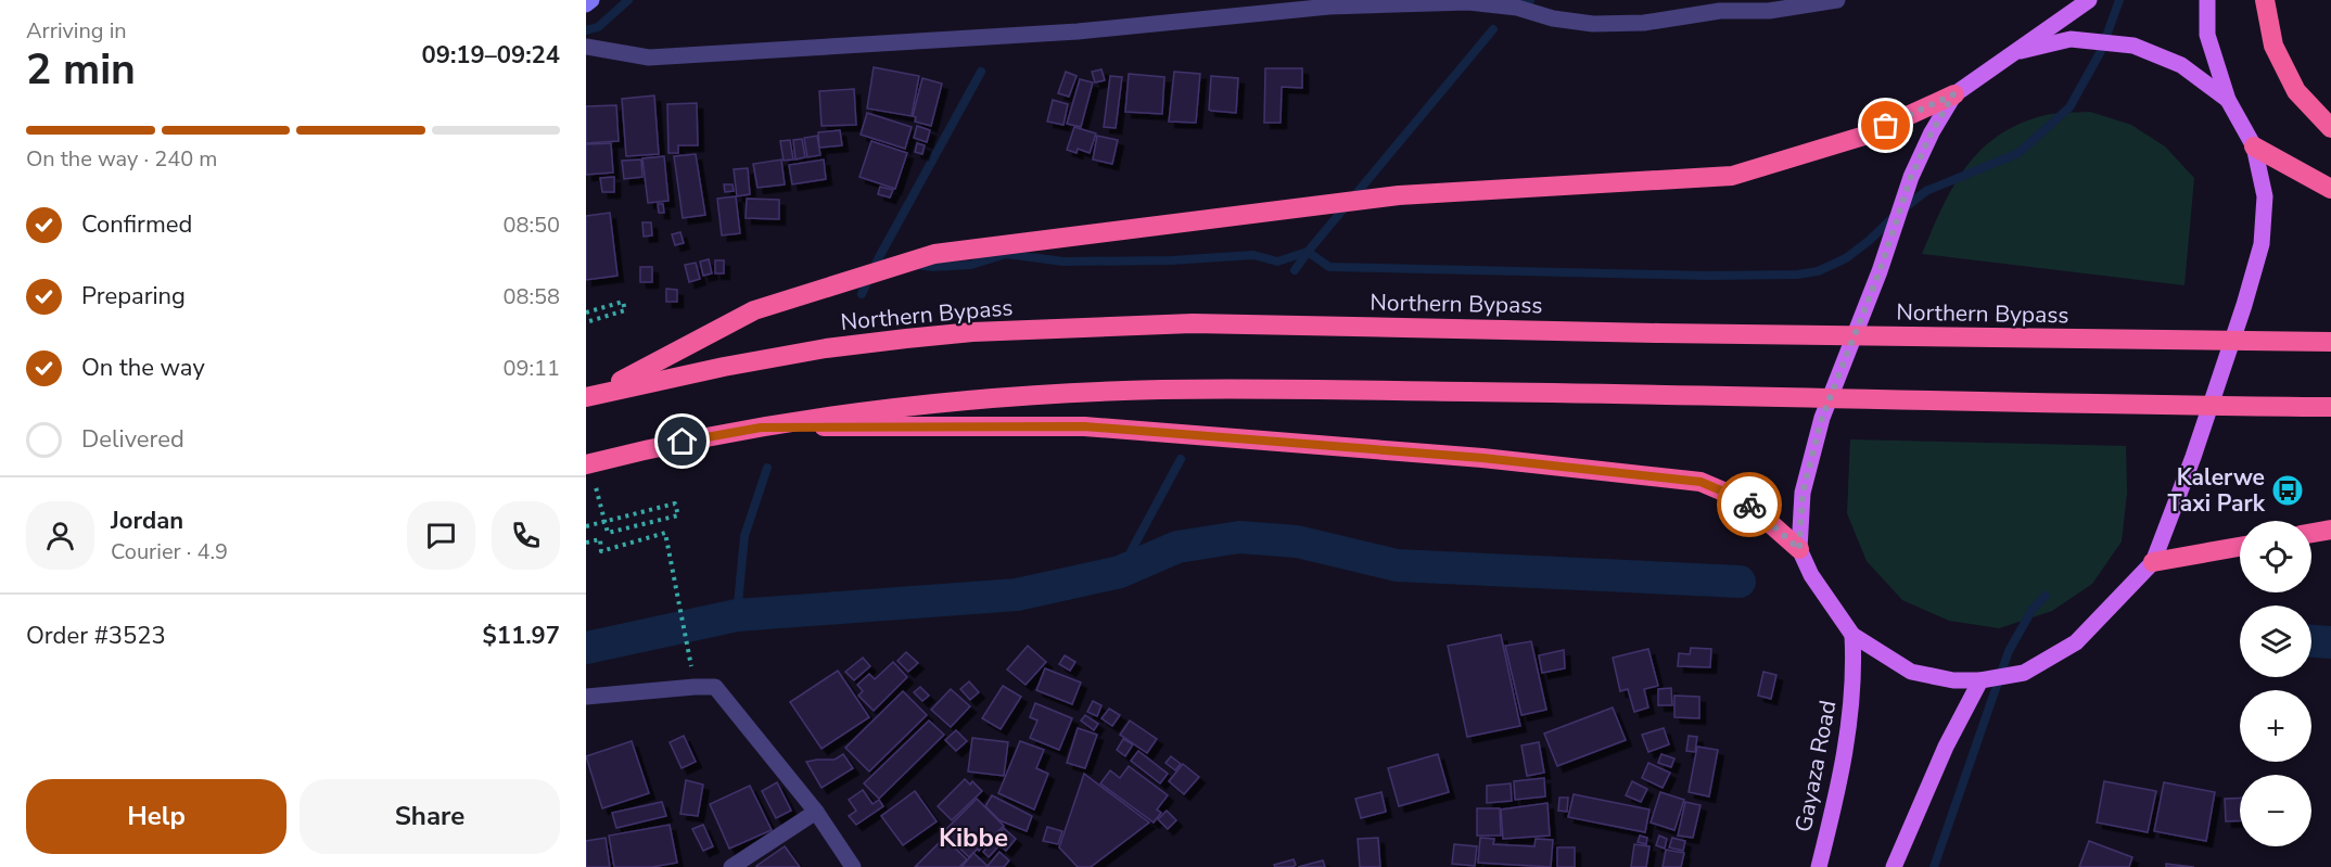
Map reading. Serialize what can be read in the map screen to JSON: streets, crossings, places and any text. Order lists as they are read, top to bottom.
{
  "streets": {
    "highway": ["Northern Bypass"],
    "main road": ["Gayaza Road"]
  },
  "districts": ["Kibbe"],
  "places": {
    "bus stop": ["Kalerwe Taxi Park"]
  },
  "page": {
    "heading": ["2 min", "Arriving in", "09:19–09:24"],
    "panel": [
      "Jordan",
      "Courier · 4.9",
      "Order #3523",
      "$11.97"
    ],
    "bar": "On the way · 240 m",
    "list": [
      ["Confirmed", "08:50"],
      ["Preparing", "08:58"],
      ["On the way", "09:11"],
      "Delivered"
    ],
    "map_buttons": ["+", "−"],
    "buttons": ["Help", "Share"]
  }
}
